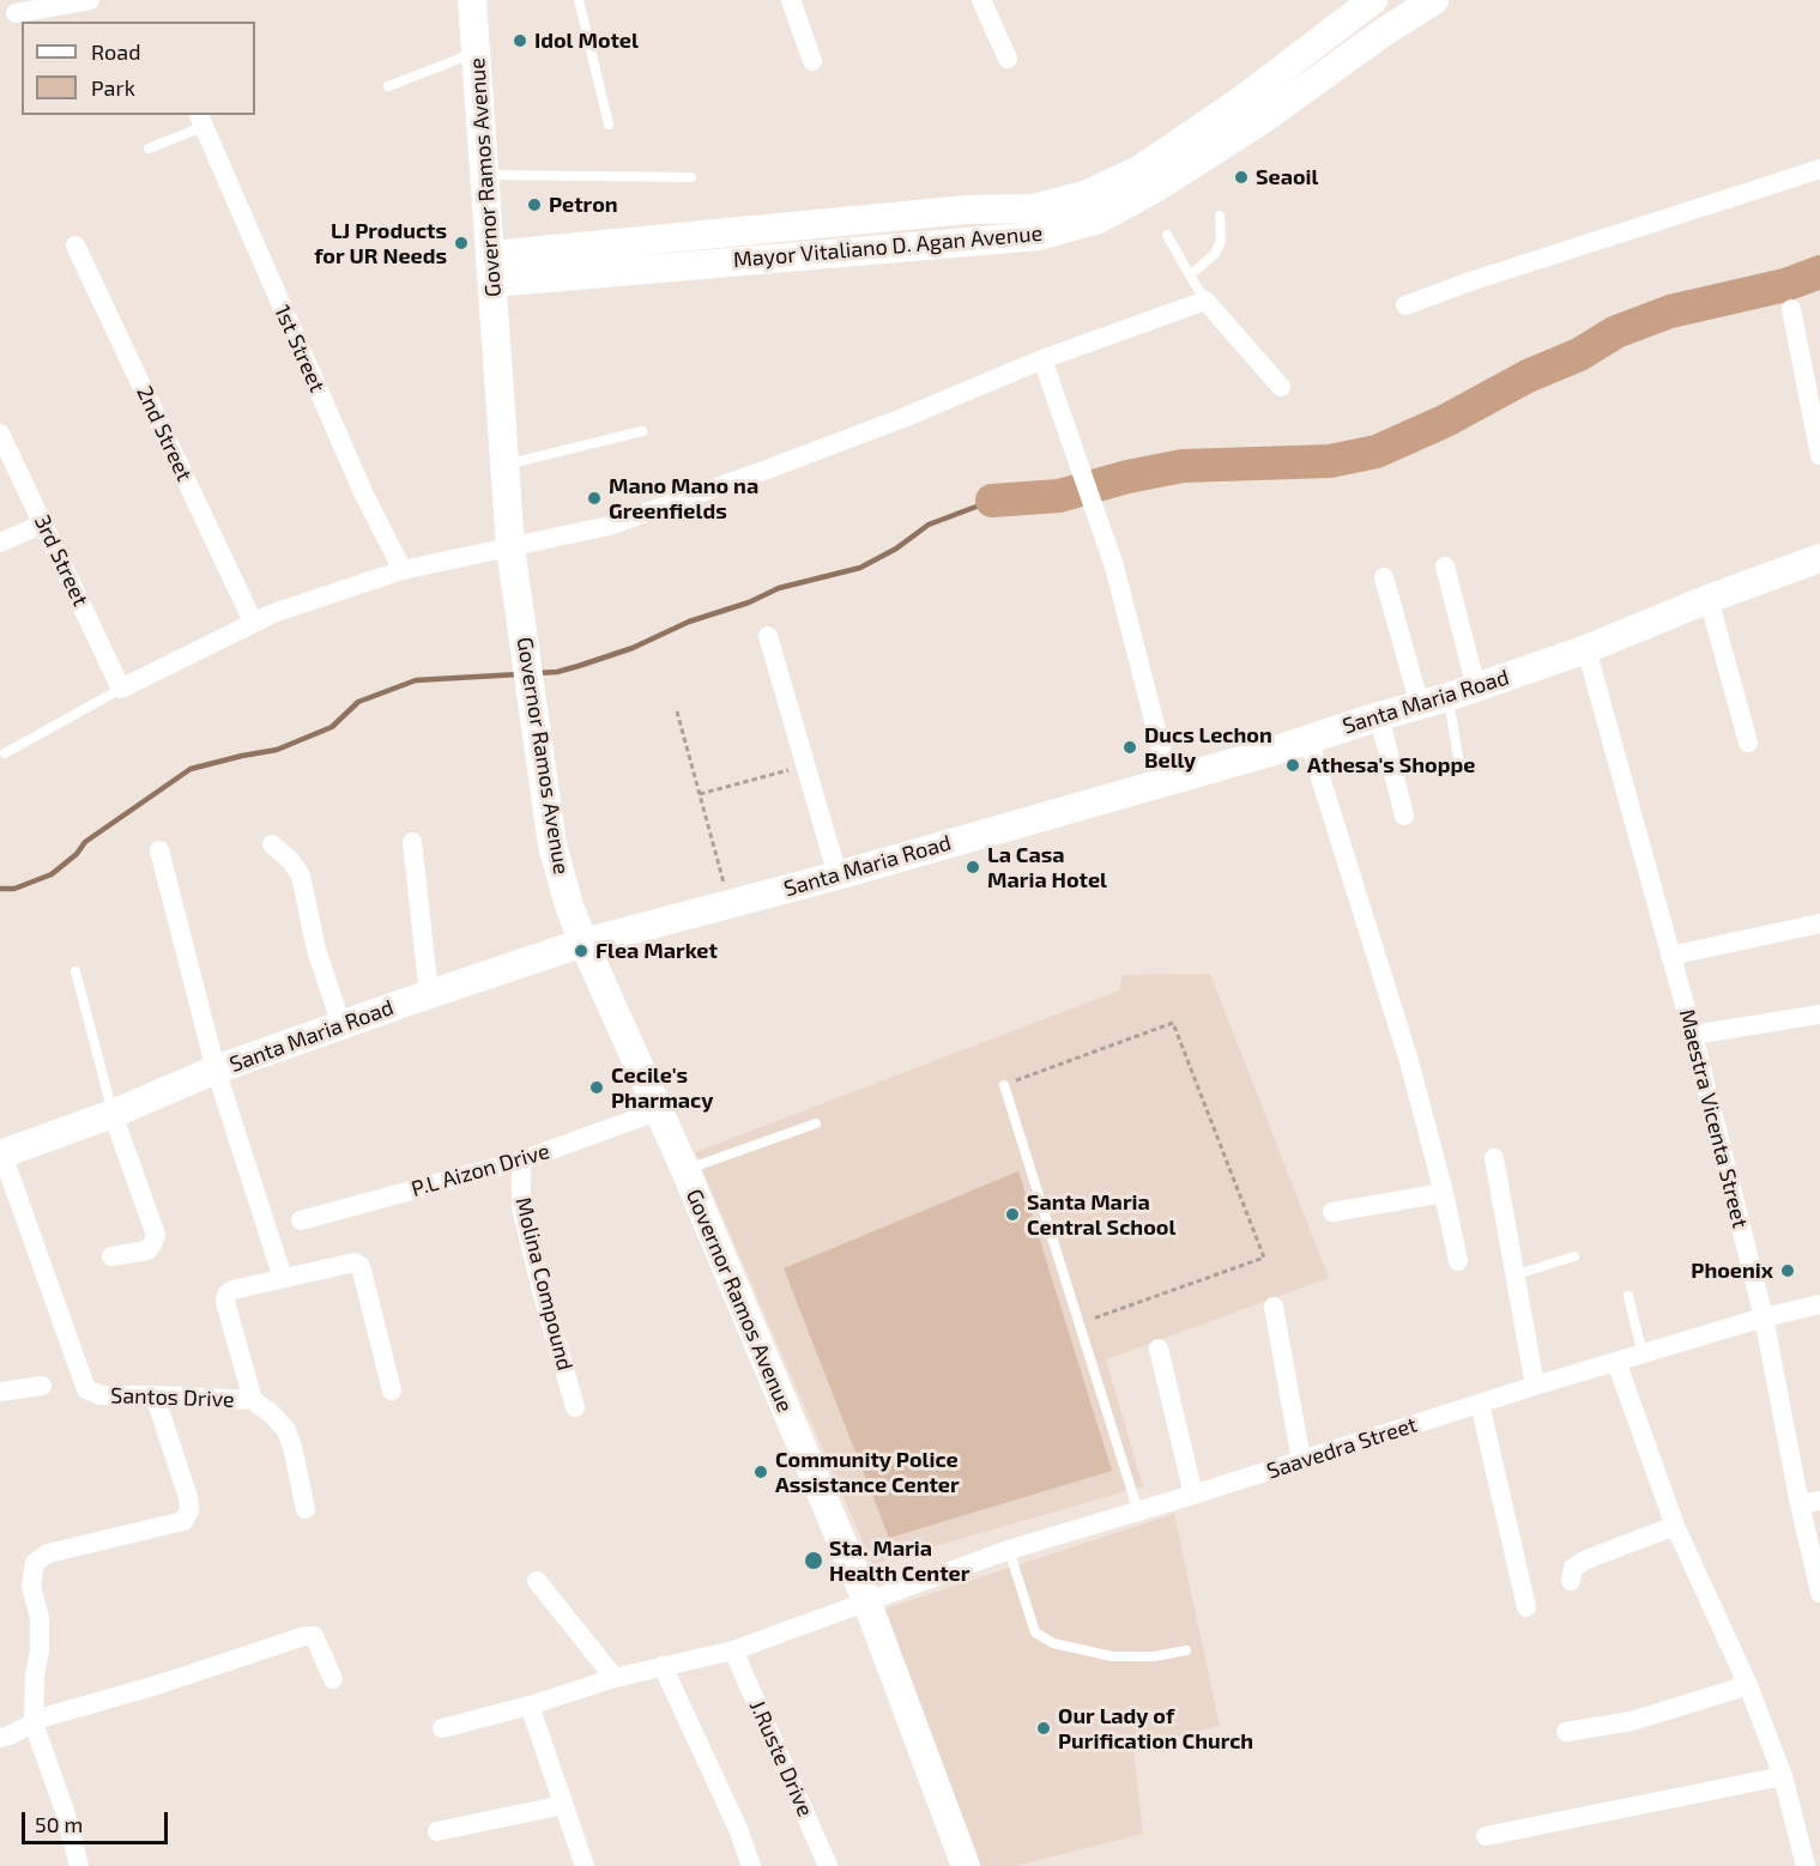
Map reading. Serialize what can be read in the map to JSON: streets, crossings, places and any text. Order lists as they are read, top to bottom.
{
  "streets": {
    "main road": ["Governor Ramos Avenue", "Mayor Vitaliano D. Agan Avenue", "Santa Maria Road"],
    "street": [
      "1st Street",
      "2nd Street",
      "3rd Street",
      "Maestra Vicenta Street",
      "P.L Aizon Drive",
      "Molina Compound",
      "Santos Drive",
      "Saavedra Street",
      "J.Ruste Drive"
    ]
  },
  "crossings": [
    ["Governor Ramos Avenue", "Mayor Vitaliano D. Agan Avenue"],
    ["Governor Ramos Avenue", "Santa Maria Road"],
    ["Governor Ramos Avenue", "P.L Aizon Drive"],
    ["Governor Ramos Avenue", "Saavedra Street"],
    ["Santa Maria Road", "Maestra Vicenta Street"],
    ["Santa Maria Road", "Santos Drive"],
    ["Maestra Vicenta Street", "Saavedra Street"],
    ["P.L Aizon Drive", "Molina Compound"],
    ["Saavedra Street", "J.Ruste Drive"]
  ],
  "places": [
    "Idol Motel",
    "Seaoil",
    "Petron",
    "LJ Products for UR Needs",
    "Mano Mano na Greenfields",
    "Ducs Lechon Belly",
    "Athesa's Shoppe",
    "La Casa Maria Hotel",
    "Flea Market",
    "Cecile's Pharmacy",
    "Santa Maria Central School",
    "Phoenix",
    "Community Police Assistance Center",
    "Sta. Maria Health Center",
    "Our Lady of Purification Church"
  ],
  "legend": ["Road", "Park"],
  "scale_bar": "50 m"
}
